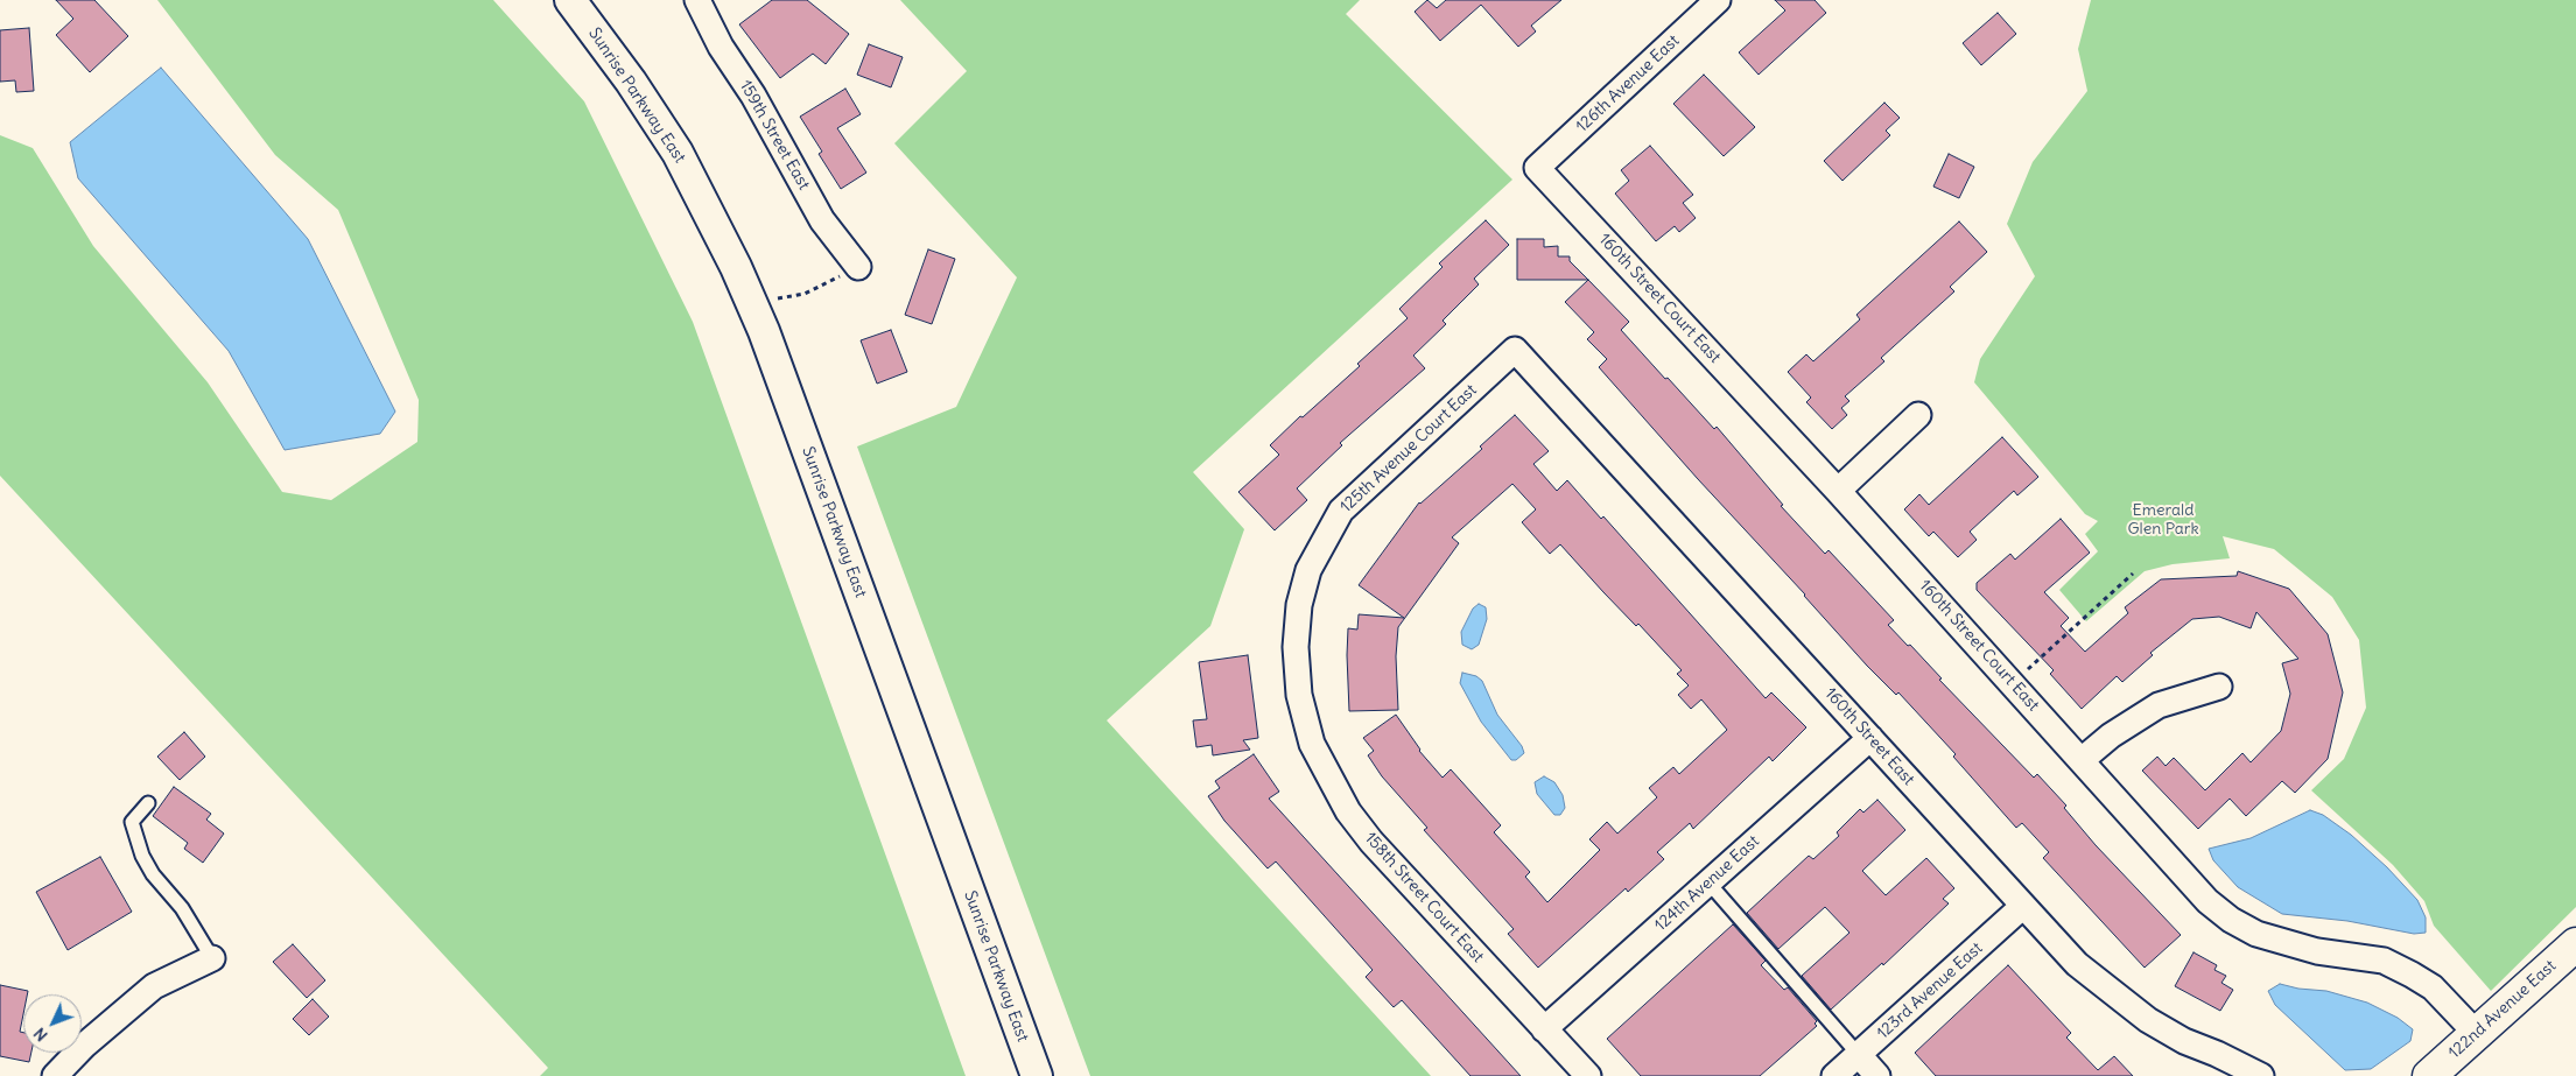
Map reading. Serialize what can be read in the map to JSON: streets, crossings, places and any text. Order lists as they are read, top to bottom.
{
  "streets": {
    "main road": ["122nd Avenue East"],
    "street": [
      "126th Avenue East",
      "Sunrise Parkway East",
      "159th Street East",
      "160th Street Court East",
      "125th Avenue Court East",
      "160th Street East",
      "124th Avenue East",
      "158th Street Court East",
      "123rd Avenue East"
    ]
  },
  "crossings": [
    ["126th Avenue East", "160th Street Court East"],
    ["160th Street Court East", "122nd Avenue East"],
    ["125th Avenue Court East", "160th Street East"],
    ["125th Avenue Court East", "158th Street Court East"],
    ["160th Street East", "124th Avenue East"],
    ["160th Street East", "123rd Avenue East"],
    ["124th Avenue East", "158th Street Court East"]
  ],
  "parks": ["Emerald Glen Park"],
  "north": "bottom left"
}
